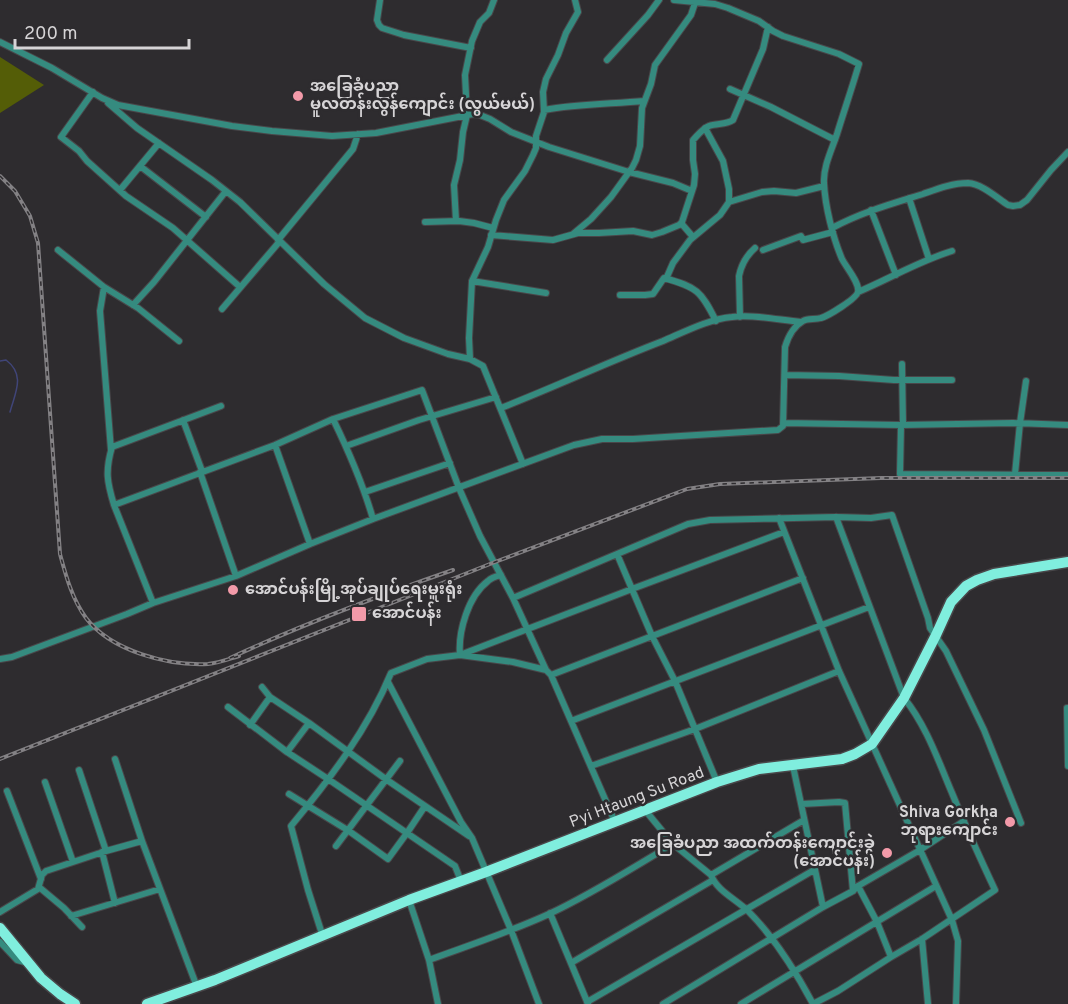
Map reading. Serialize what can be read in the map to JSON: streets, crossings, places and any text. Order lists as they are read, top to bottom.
{
  "streets": {
    "highway": ["Pyi Htaung Su Road"]
  },
  "places": {
    "other": [
      "အခြေခံပညာ မူလတန်းလွန်ကျောင်း (လွယ်မယ်)",
      "အောင်ပန်းမြို့အုပ်ချုပ်ရေးမှူးရုံး",
      "Shiva Gorkha ဘုရားကျောင်း",
      "အခြေခံပညာ အထက်တန်းကျောင်းခွဲ (အောင်ပန်း)"
    ],
    "transit": ["အောင်ပန်း"]
  },
  "scale_bar": "200 m"
}
